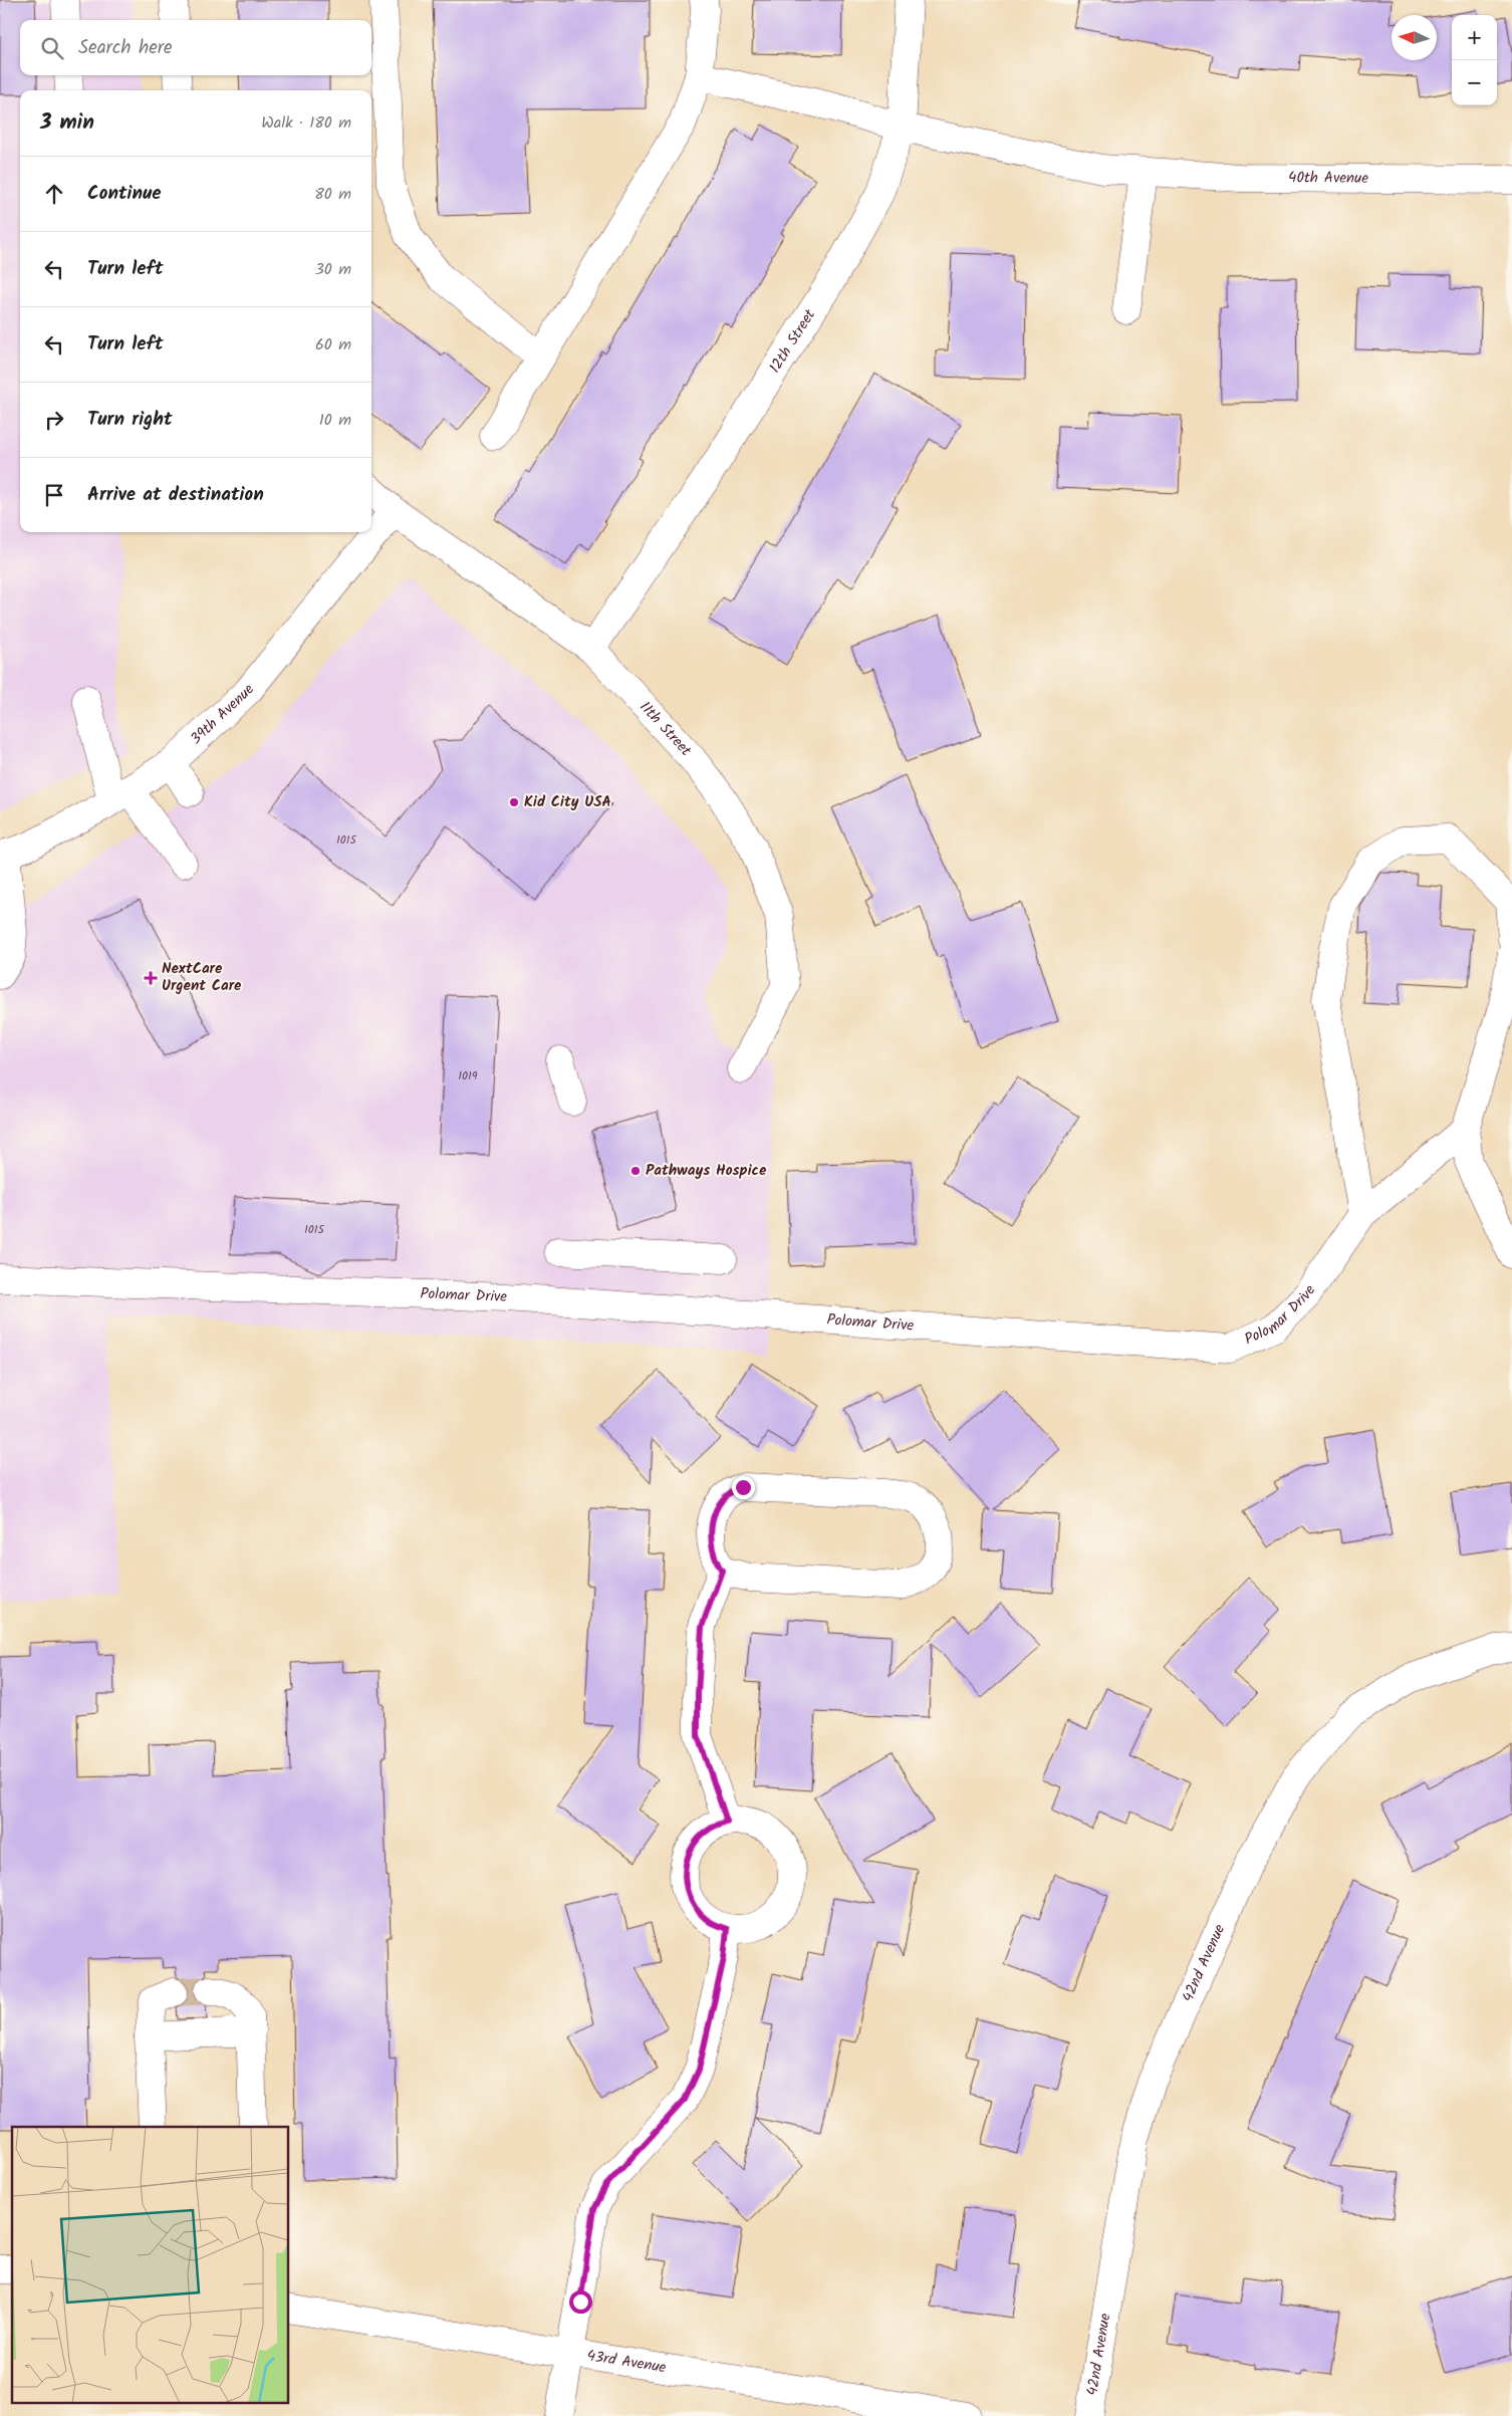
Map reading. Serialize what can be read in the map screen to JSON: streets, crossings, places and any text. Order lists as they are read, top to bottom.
{
  "streets": {
    "street": [
      "40th Avenue",
      "12th Street",
      "39th Avenue",
      "11th Street",
      "Polomar Drive",
      "42nd Avenue",
      "43rd Avenue"
    ]
  },
  "crossings": [
    ["40th Avenue", "12th Street"],
    ["12th Street", "11th Street"],
    ["39th Avenue", "11th Street"]
  ],
  "places": {
    "other": ["Kid City USA", "Pathways Hospice"],
    "health": ["NextCare Urgent Care"]
  },
  "house_numbers": ["1015", "1019", "1015"],
  "north": "left",
  "page": {
    "map_buttons": ["+", "−"],
    "search": "Search here",
    "heading": ["3 min", "Walk · 180 m"],
    "list": [
      ["Continue", "80 m"],
      ["Turn left", "30 m"],
      ["Turn left", "60 m"],
      ["Turn right", "10 m"],
      "Arrive at destination"
    ]
  }
}
